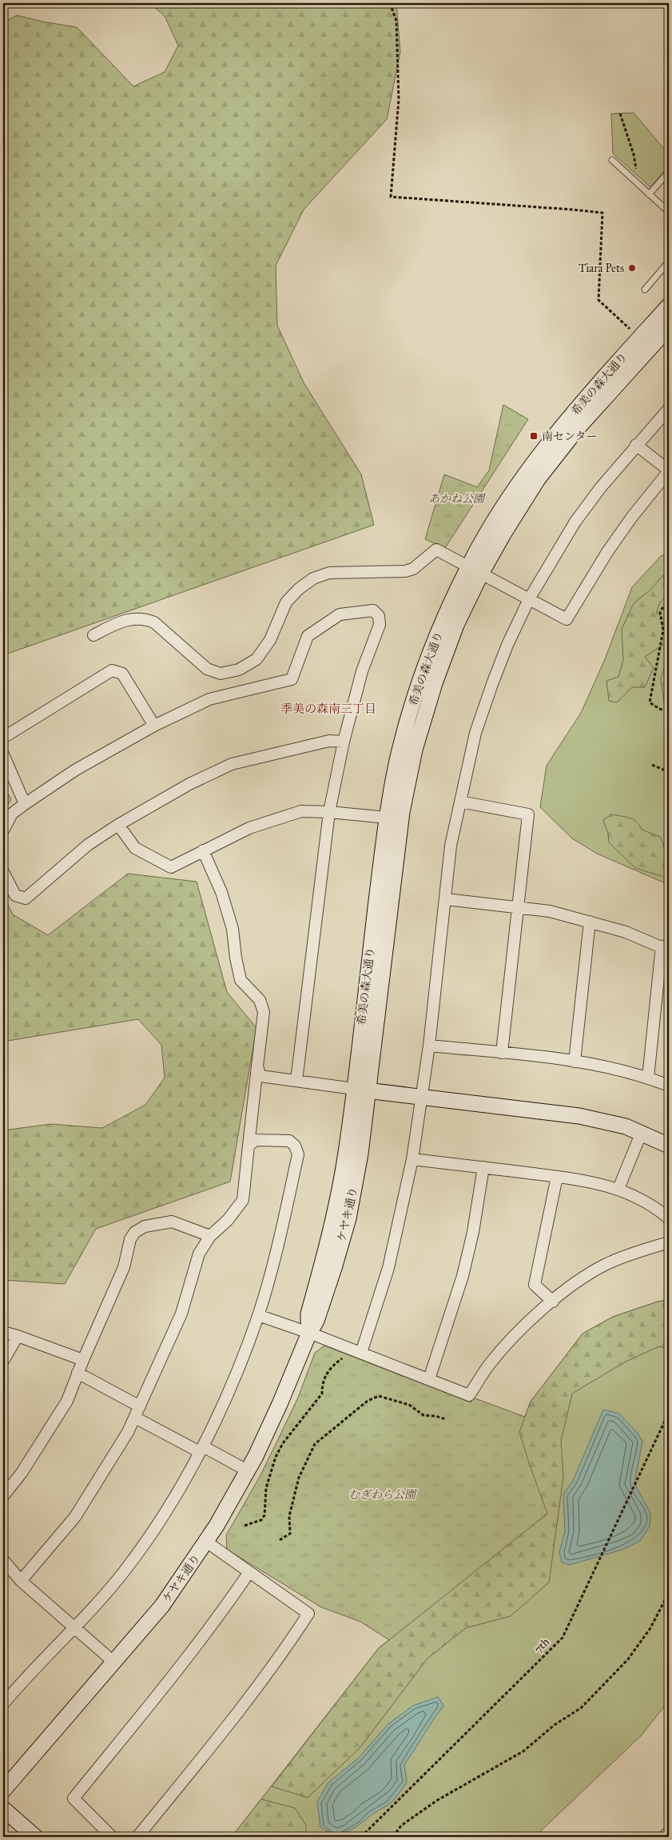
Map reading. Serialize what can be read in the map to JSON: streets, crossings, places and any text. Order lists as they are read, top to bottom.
{
  "streets": {
    "street": ["希美の森大通り", "ケヤキ通り"],
    "path": ["7th"]
  },
  "crossings": [
    ["希美の森大通り", "ケヤキ通り"]
  ],
  "districts": ["季美の森南三丁目"],
  "parks": ["あかね公園", "むぎわら公園"],
  "places": {
    "other": ["Tiara Pets"],
    "transit": ["南センター"]
  }
}
